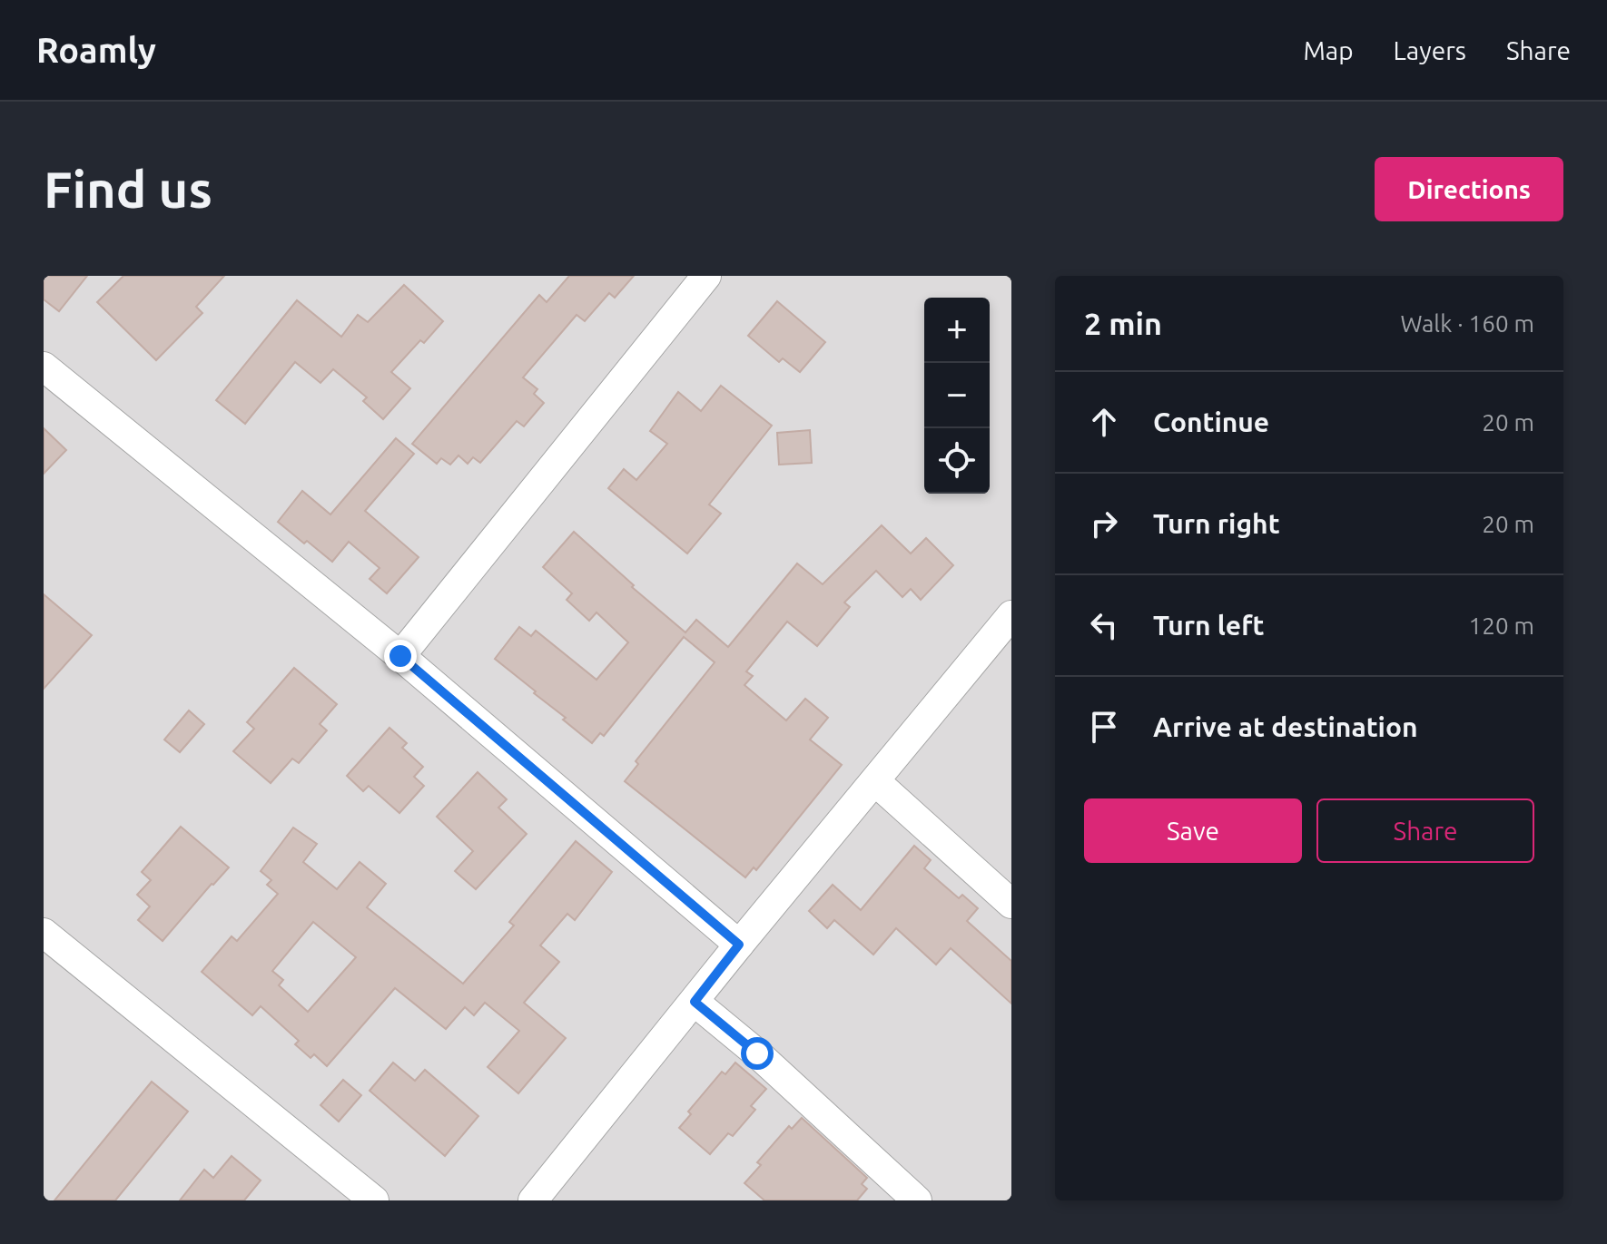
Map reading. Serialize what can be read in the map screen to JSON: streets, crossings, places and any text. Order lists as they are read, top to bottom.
{
  "page": {
    "header": "Roamly",
    "nav": ["Map", "Layers", "Share"],
    "buttons": [
      "Directions",
      ["Save", "Share"]
    ],
    "title": "Find us",
    "heading": ["2 min", "Walk · 160 m"],
    "map_buttons": ["+", "−"],
    "list": [
      ["Continue", "20 m"],
      ["Turn right", "20 m"],
      ["Turn left", "120 m"],
      "Arrive at destination"
    ]
  }
}
